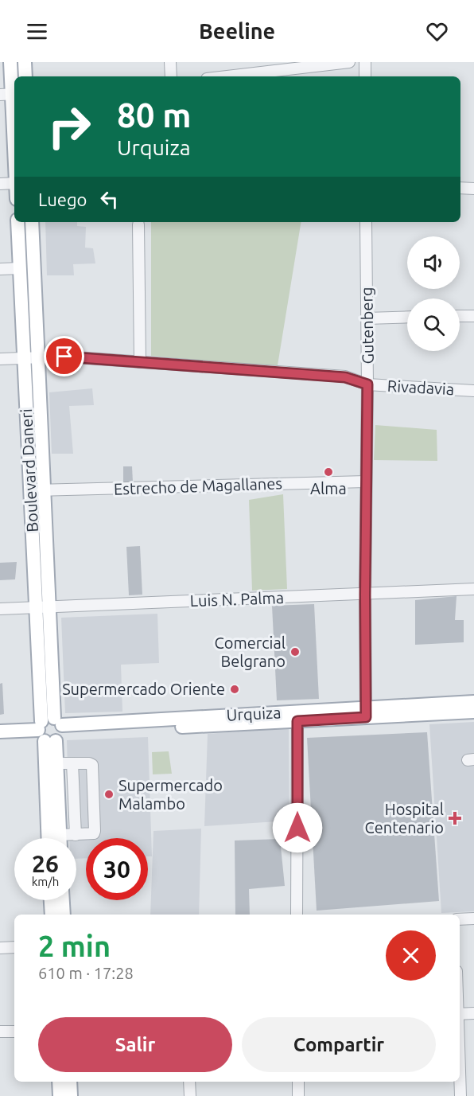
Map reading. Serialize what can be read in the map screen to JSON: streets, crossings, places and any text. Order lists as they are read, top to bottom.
{
  "streets": {
    "main road": ["Boulevard Daneri", "Urquiza"],
    "street": [
      "Gutenberg",
      "Rivadavia",
      "Estrecho de Magallanes",
      "Luis N. Palma"
    ]
  },
  "crossings": [
    ["Gutenberg", "Rivadavia"],
    ["Gutenberg", "Estrecho de Magallanes"],
    ["Gutenberg", "Luis N. Palma"],
    ["Gutenberg", "Urquiza"],
    ["Rivadavia", "Boulevard Daneri"],
    ["Boulevard Daneri", "Estrecho de Magallanes"],
    ["Boulevard Daneri", "Luis N. Palma"],
    ["Boulevard Daneri", "Urquiza"]
  ],
  "places": {
    "other": [
      "Alma",
      "Comercial Belgrano",
      "Supermercado Oriente",
      "Supermercado Malambo"
    ],
    "health": ["Hospital Centenario"]
  },
  "page": {
    "header": "Beeline",
    "turn": ["80 m", "Urquiza"],
    "then": "Luego",
    "speed": "26 km/h",
    "limit": "30",
    "heading": ["2 min", "610 m · 17:28"],
    "buttons": ["Salir", "Compartir"]
  }
}
